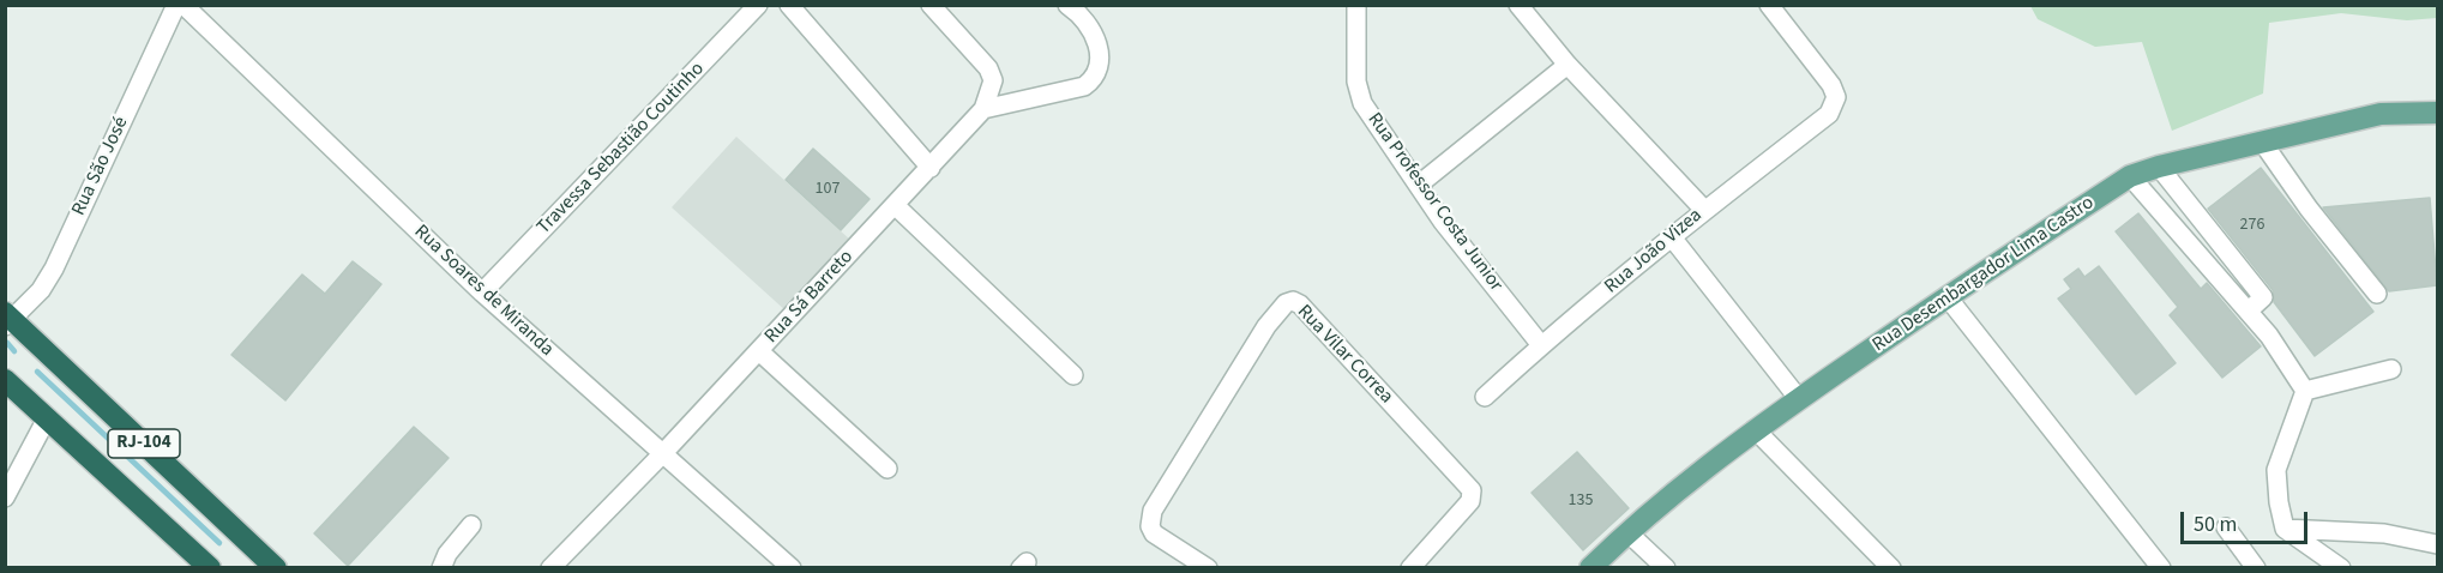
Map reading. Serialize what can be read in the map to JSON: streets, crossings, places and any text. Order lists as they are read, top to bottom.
{
  "streets": {
    "highway": ["RJ-104"],
    "main road": ["Rua Desembargador Lima Castro"],
    "street": [
      "Travessa Sebastião Coutinho",
      "Rua São José",
      "Rua Professor Costa Junior",
      "Rua João Vizea",
      "Rua Soares de Miranda",
      "Rua Sá Barreto",
      "Rua Vilar Correa"
    ]
  },
  "crossings": [
    ["Travessa Sebastião Coutinho", "Rua Soares de Miranda"],
    ["Rua São José", "RJ-104"],
    ["Rua Professor Costa Junior", "Rua João Vizea"],
    ["Rua Soares de Miranda", "Rua Sá Barreto"]
  ],
  "house_numbers": ["107", "276", "135"],
  "scale_bar": "50 m"
}
